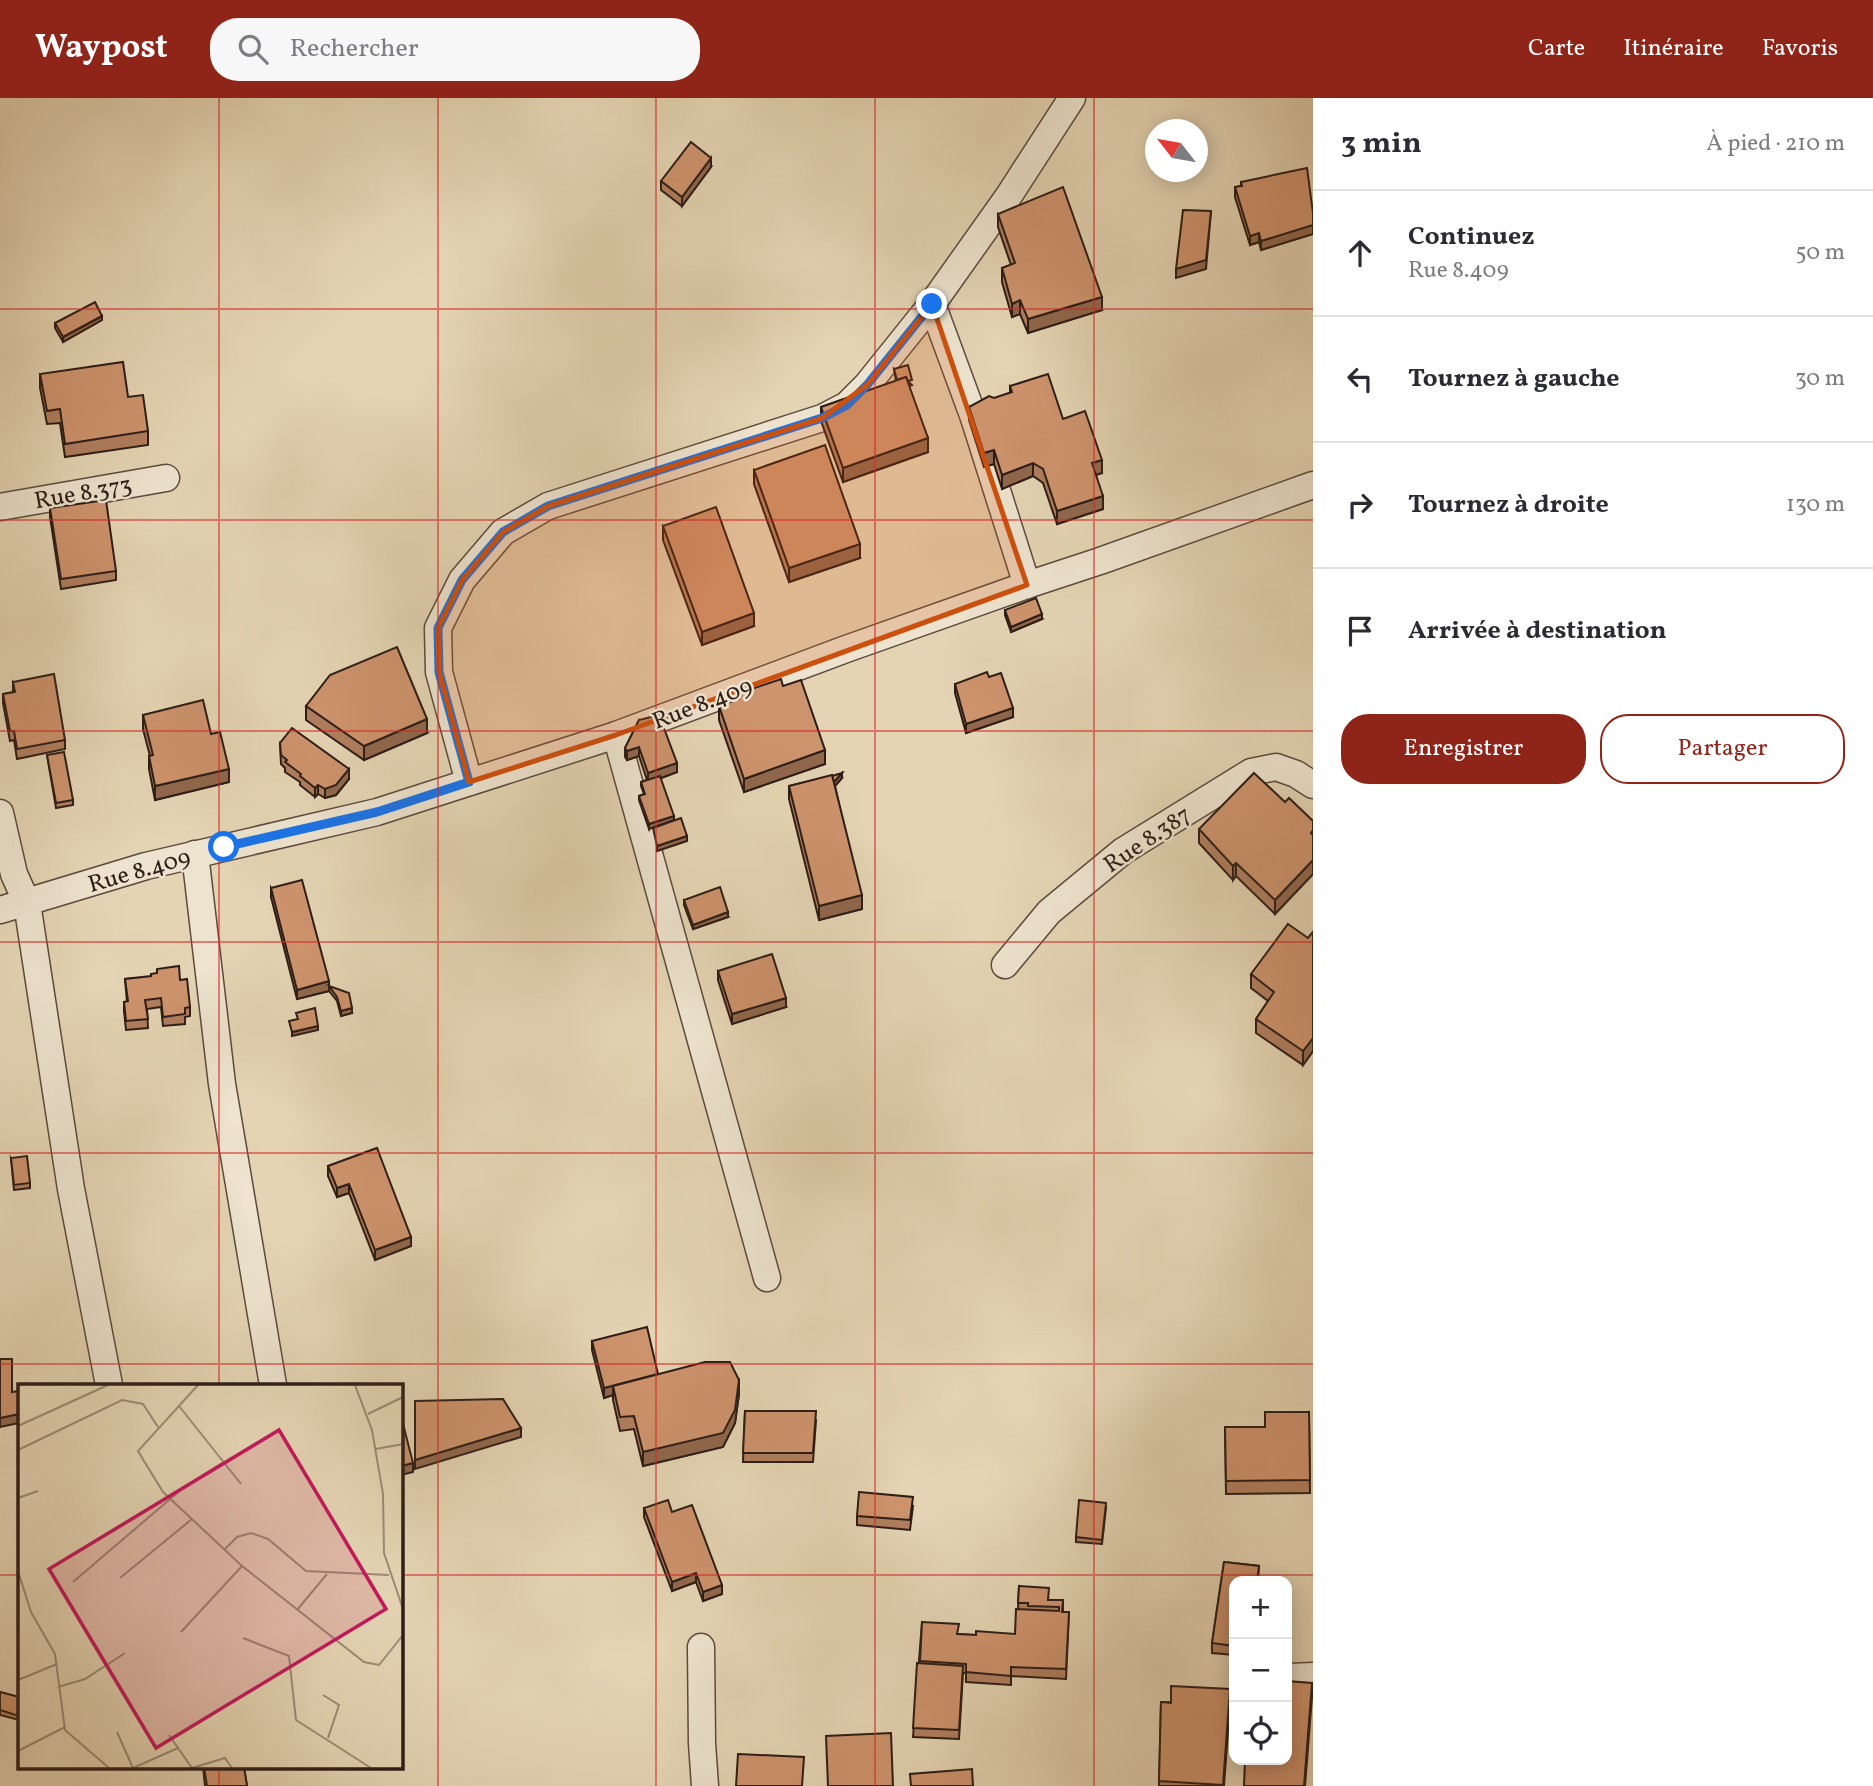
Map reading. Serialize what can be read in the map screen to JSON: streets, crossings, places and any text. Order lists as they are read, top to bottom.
{
  "streets": {
    "street": ["Rue 8.373", "Rue 8.409", "Rue 8.387"]
  },
  "north": "top left",
  "page": {
    "header": "Waypost",
    "search": "Rechercher",
    "nav": ["Carte", "Itinéraire", "Favoris"],
    "heading": ["3 min", "À pied · 210 m"],
    "list": [
      ["Continuez", "Rue 8.409", "50 m"],
      ["Tournez à gauche", "30 m"],
      ["Tournez à droite", "130 m"],
      "Arrivée à destination"
    ],
    "buttons": ["Enregistrer", "Partager"],
    "map_buttons": ["+", "−"]
  }
}
